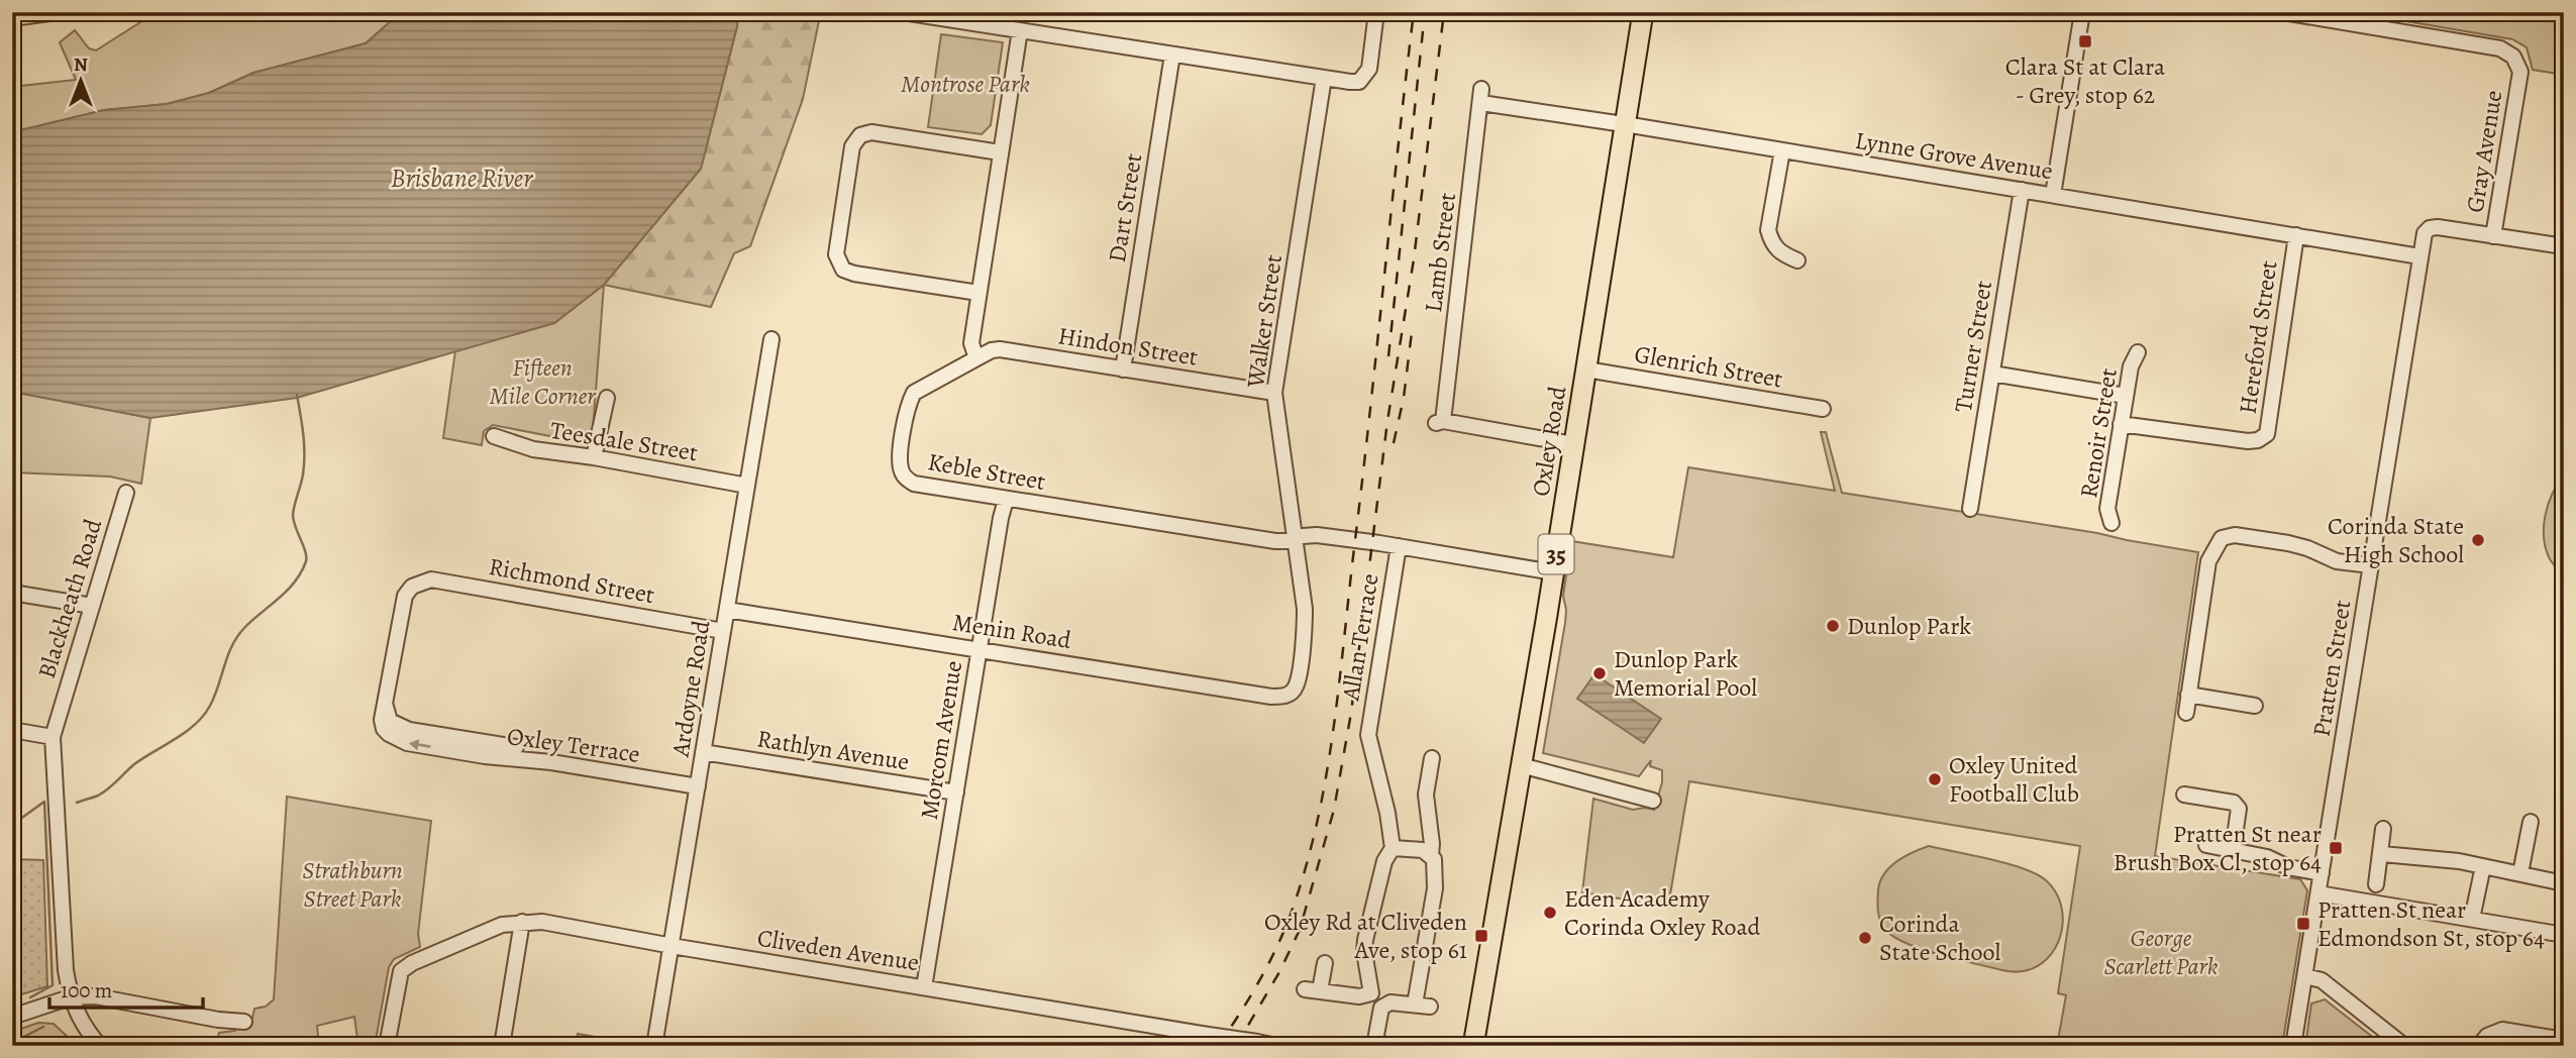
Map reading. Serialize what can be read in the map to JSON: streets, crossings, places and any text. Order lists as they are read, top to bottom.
{
  "streets": {
    "main road": ["Oxley Road", "35"],
    "street": [
      "Gray Avenue",
      "Lynne Grove Avenue",
      "Dart Street",
      "Lamb Street",
      "Walker Street",
      "Hereford Street",
      "Hindon Street",
      "Turner Street",
      "Glenrich Street",
      "Renoir Street",
      "Teesdale Street",
      "Keble Street",
      "Richmond Street",
      "Blackheath Road",
      "Menin Road",
      "Allan Terrace",
      "Pratten Street",
      "Ardoyne Road",
      "Morcom Avenue",
      "Oxley Terrace",
      "Rathlyn Avenue",
      "Cliveden Avenue"
    ]
  },
  "crossings": [
    ["Gray Avenue", "Pratten Street"],
    ["Lynne Grove Avenue", "Lamb Street"],
    ["Lynne Grove Avenue", "Hereford Street"],
    ["Lynne Grove Avenue", "Turner Street"],
    ["Lynne Grove Avenue", "Oxley Road"],
    ["Lynne Grove Avenue", "Pratten Street"],
    ["Dart Street", "Hindon Street"],
    ["Lamb Street", "Oxley Road"],
    ["Walker Street", "Hindon Street"],
    ["Walker Street", "Keble Street"],
    ["Walker Street", "Menin Road"],
    ["Walker Street", "Allan Terrace"],
    ["Hereford Street", "Renoir Street"],
    ["Hindon Street", "Keble Street"],
    ["Glenrich Street", "Oxley Road"],
    ["Teesdale Street", "Ardoyne Road"],
    ["Oxley Road", "Allan Terrace"],
    ["Keble Street", "Allan Terrace"],
    ["Keble Street", "Morcom Avenue"],
    ["Richmond Street", "Ardoyne Road"],
    ["Richmond Street", "Oxley Terrace"],
    ["Menin Road", "Ardoyne Road"],
    ["Menin Road", "Morcom Avenue"],
    ["Ardoyne Road", "Oxley Terrace"],
    ["Ardoyne Road", "Rathlyn Avenue"],
    ["Ardoyne Road", "Cliveden Avenue"],
    ["Morcom Avenue", "Rathlyn Avenue"],
    ["Morcom Avenue", "Cliveden Avenue"]
  ],
  "water": ["Brisbane River"],
  "parks": [
    "Montrose Park",
    "Fifteen Mile Corner",
    "Strathburn Street Park",
    "George Scarlett Park"
  ],
  "places": {
    "transit": [
      "Clara St at Clara - Grey, stop 62",
      "Pratten St near Brush Box Cl, stop 64",
      "Pratten St near Edmondson St, stop 64",
      "Oxley Rd at Cliveden Ave, stop 61"
    ],
    "other": [
      "Corinda State High School",
      "Dunlop Park",
      "Dunlop Park Memorial Pool",
      "Oxley United Football Club",
      "Eden Academy Corinda Oxley Road",
      "Corinda State School"
    ]
  },
  "scale_bar": "100 m",
  "north": "top"
}
